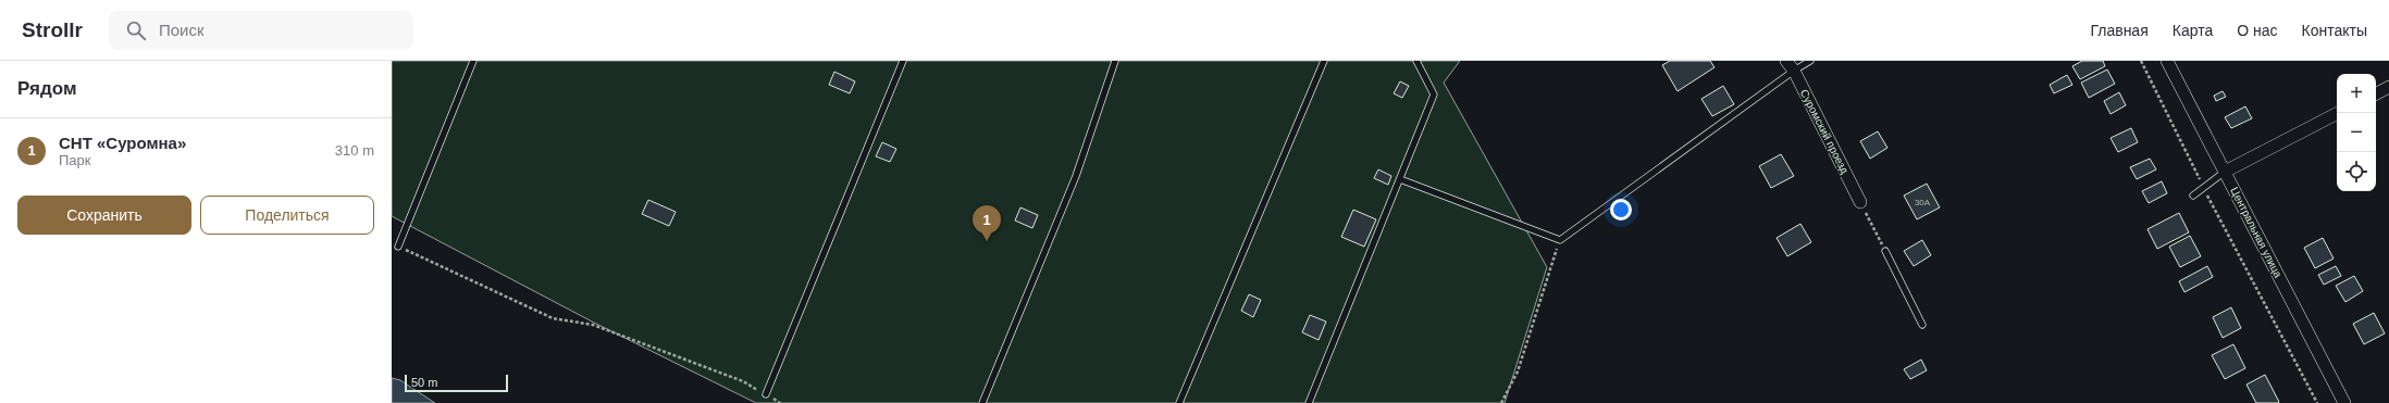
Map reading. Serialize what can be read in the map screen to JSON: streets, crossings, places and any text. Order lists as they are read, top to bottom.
{
  "streets": {
    "street": ["Суромский проезд", "Центральная улица"]
  },
  "house_numbers": ["30А"],
  "scale_bar": "50 m",
  "page": {
    "header": "Strollr",
    "search": "Поиск",
    "nav": [
      "Главная",
      "Карта",
      "О нас",
      "Контакты"
    ],
    "heading": "Рядом",
    "map_buttons": ["+", "−"],
    "list": [
      {
        "mark": "1",
        "name": "СНТ «Суромна»",
        "note": "Парк",
        "value": "310 m"
      }
    ],
    "buttons": ["Сохранить", "Поделиться"],
    "pins": "1",
    "scale": "50 m"
  }
}
